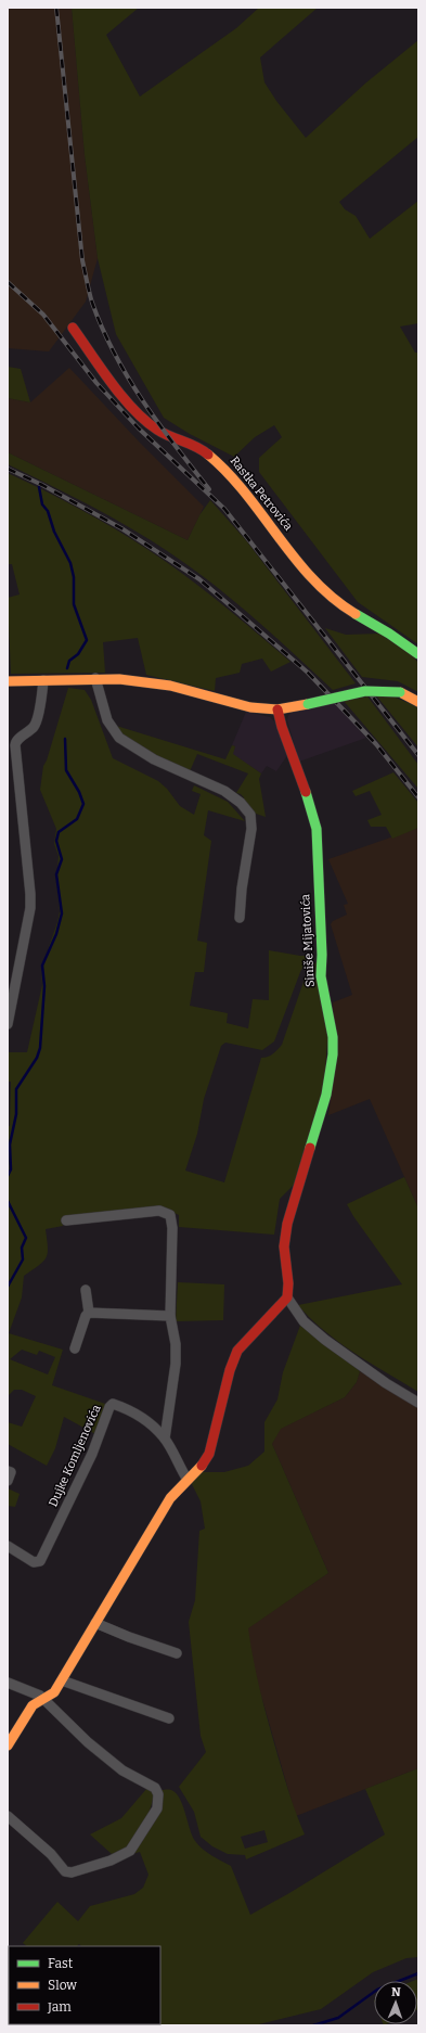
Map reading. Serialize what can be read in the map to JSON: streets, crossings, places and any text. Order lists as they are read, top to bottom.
{
  "streets": {
    "street": ["Rastka Petrovića", "Siniše Mijatovića", "Dujke Komljenovića"]
  },
  "legend": ["Fast", "Slow", "Jam"],
  "north": "top"
}
